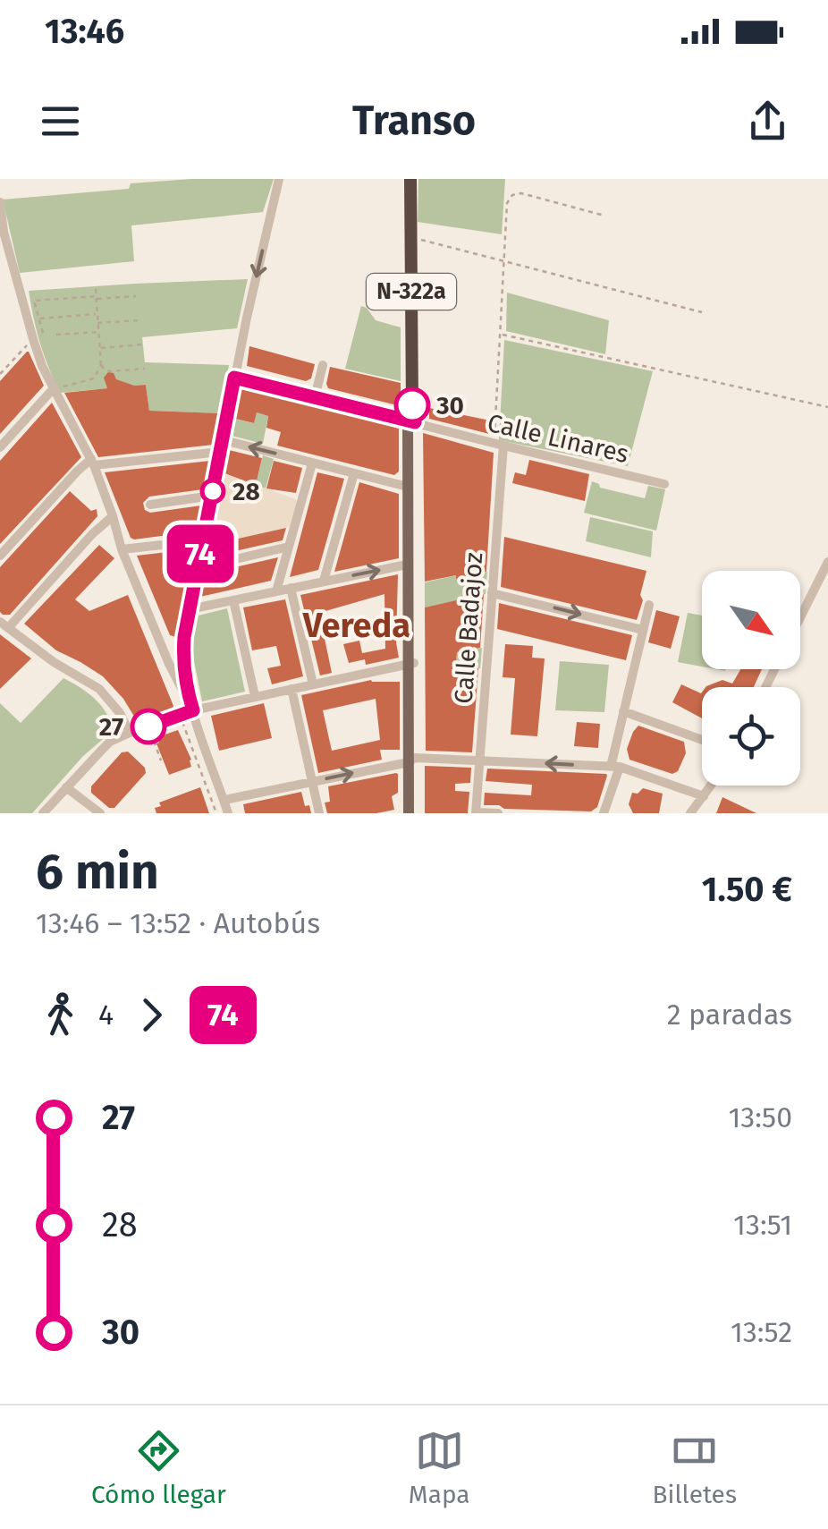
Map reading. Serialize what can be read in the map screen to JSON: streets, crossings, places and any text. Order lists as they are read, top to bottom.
{
  "streets": {
    "highway": ["N-322a"],
    "street": ["Calle Linares", "Calle Badajoz"]
  },
  "crossings": [
    ["Calle Linares", "Calle Badajoz"]
  ],
  "districts": ["Vereda"],
  "places": ["30", "28", "27"],
  "lines": ["bus line 74"],
  "north": "bottom right",
  "page": {
    "status": "13:46",
    "header": "Transo",
    "on_map": "74",
    "heading": ["6 min", "13:46 – 13:52 · Autobús", "1.50 €"],
    "legs": ["4", "74", "2 paradas"],
    "list": [
      {
        "name": "27",
        "value": "13:50"
      },
      {
        "name": "28",
        "value": "13:51"
      },
      {
        "name": "30",
        "value": "13:52"
      }
    ],
    "tabs": ["Cómo llegar", "Mapa", "Billetes"]
  }
}
